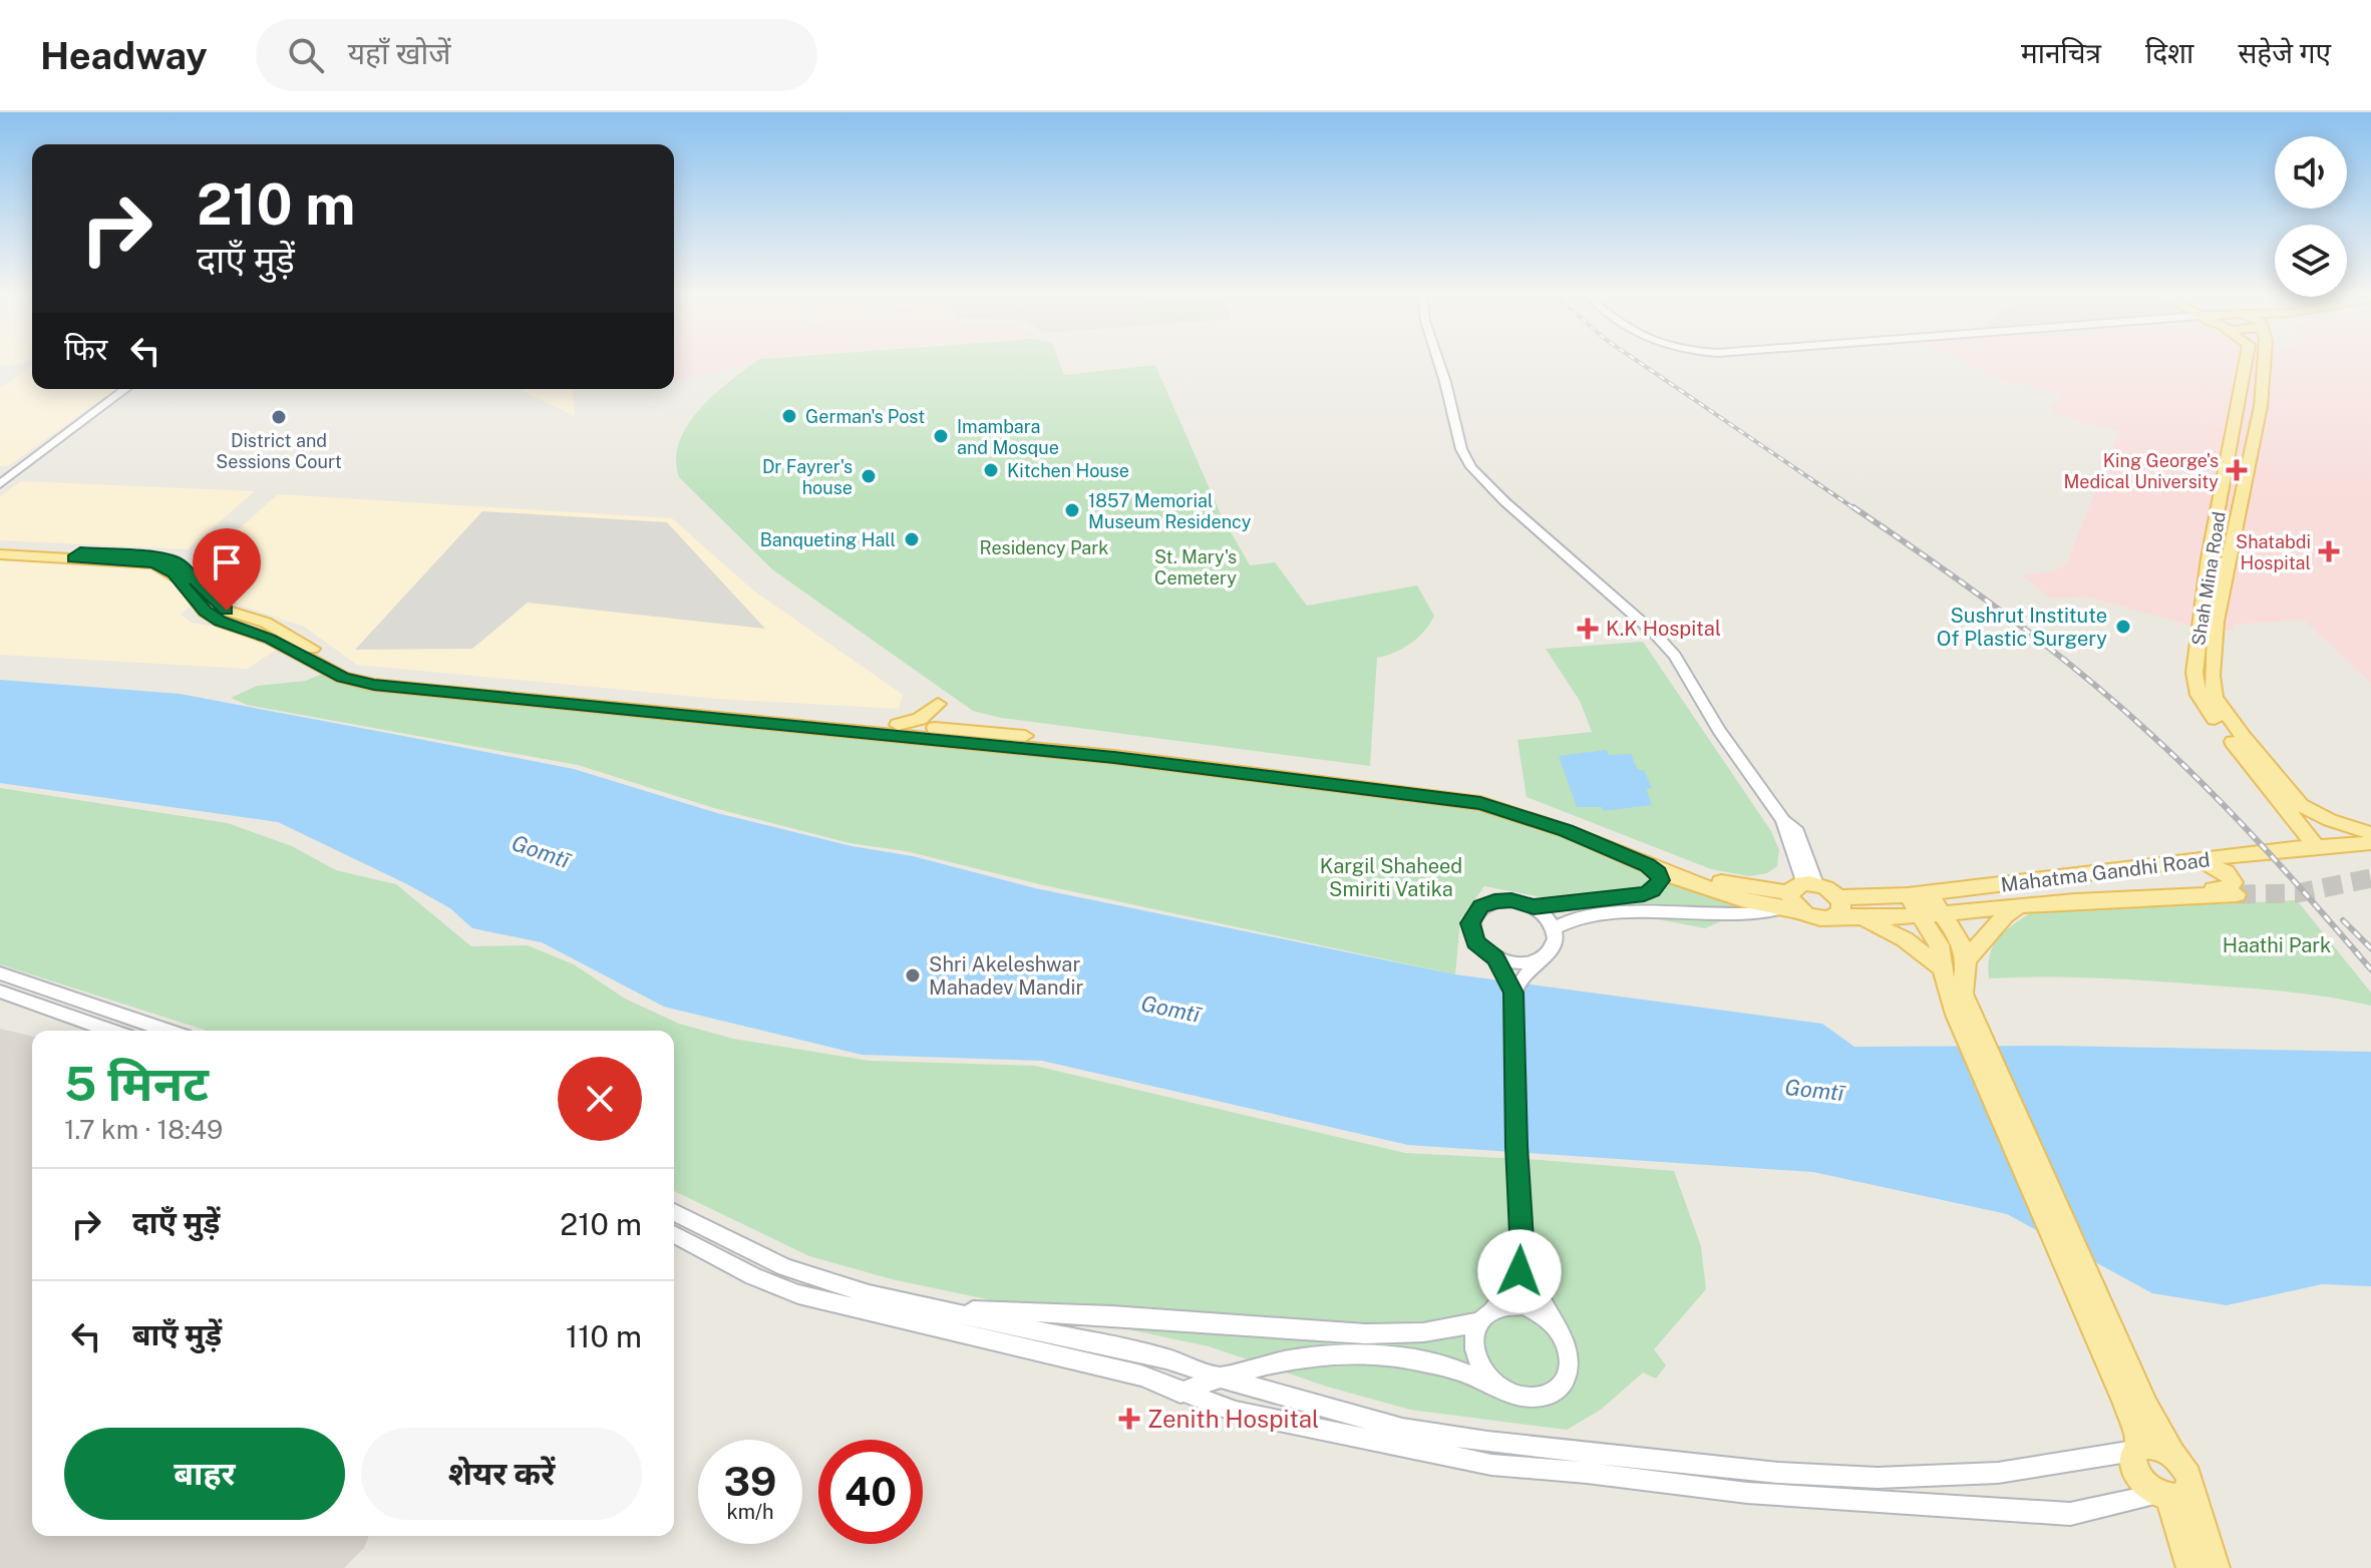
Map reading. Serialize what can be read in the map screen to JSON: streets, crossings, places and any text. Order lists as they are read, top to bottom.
{
  "streets": {
    "main road": ["Shah Mina Road", "Mahatma Gandhi Road"]
  },
  "crossings": [
    ["Shah Mina Road", "Mahatma Gandhi Road"]
  ],
  "water": ["Gomtī"],
  "parks": [
    "Residency Park",
    "St. Mary's Cemetery",
    "Kargil Shaheed Smiriti Vatika",
    "Haathi Park"
  ],
  "places": {
    "other": [
      "German's Post",
      "District and Sessions Court",
      "Imambara and Mosque",
      "Kitchen House",
      "Dr Fayrer's house",
      "1857 Memorial Museum Residency",
      "Banqueting Hall",
      "Sushrut Institute Of Plastic Surgery",
      "Shri Akeleshwar Mahadev Mandir"
    ],
    "health": [
      "King George's Medical University",
      "Shatabdi Hospital",
      "K.K Hospital",
      "Zenith Hospital"
    ]
  },
  "page": {
    "header": "Headway",
    "search": "यहाँ खोजें",
    "nav": ["मानचित्र", "दिशा", "सहेजे गए"],
    "turn": ["210 m", "दाएँ मुड़ें"],
    "then": "फिर",
    "heading": ["5 मिनट", "1.7 km · 18:49"],
    "list": [
      {
        "name": "दाएँ मुड़ें",
        "value": "210 m"
      },
      {
        "name": "बाएँ मुड़ें",
        "value": "110 m"
      }
    ],
    "buttons": ["बाहर", "शेयर करें"],
    "speed": "39 km/h",
    "limit": "40"
  }
}
